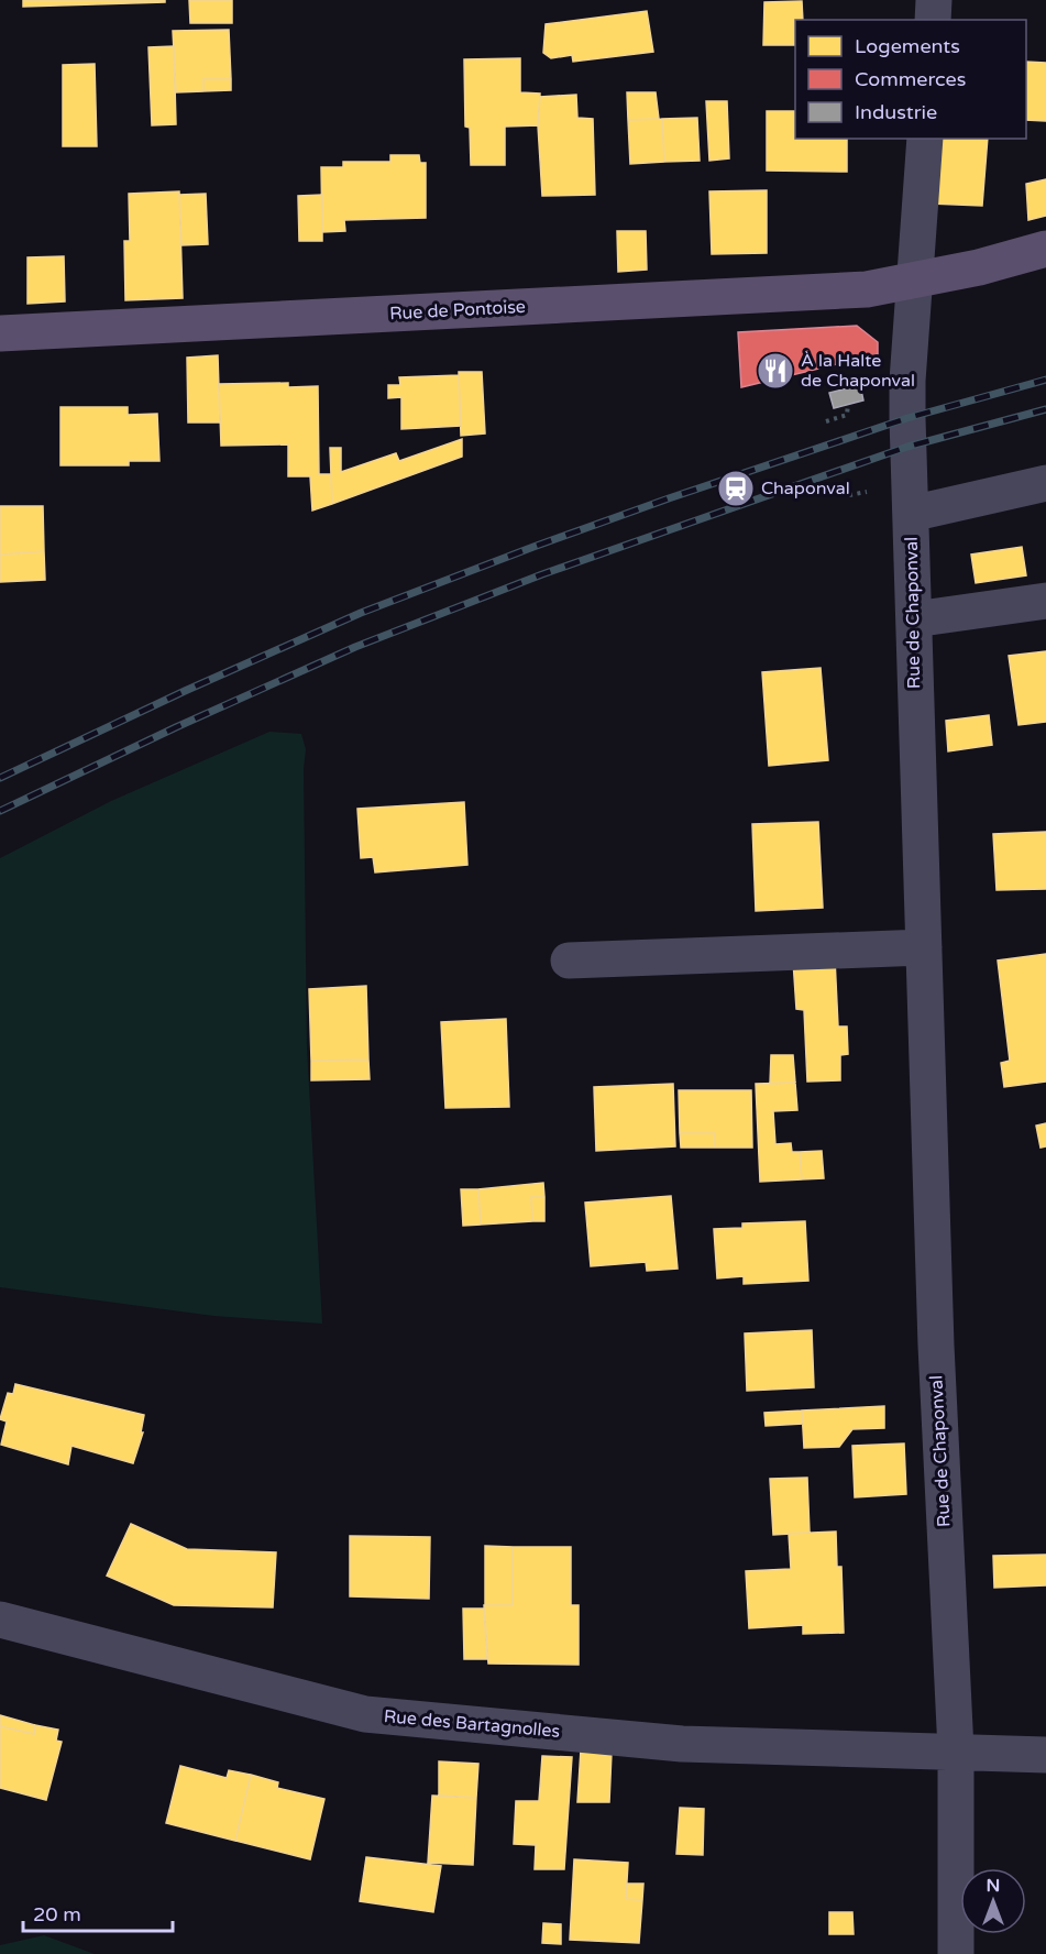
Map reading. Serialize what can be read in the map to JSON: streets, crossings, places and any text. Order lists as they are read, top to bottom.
{
  "streets": {
    "main road": ["Rue de Pontoise"],
    "street": ["Rue de Chaponval", "Rue des Bartagnolles"]
  },
  "crossings": [
    ["Rue de Pontoise", "Rue de Chaponval"],
    ["Rue de Chaponval", "Rue des Bartagnolles"]
  ],
  "places": {
    "restaurant": ["À la Halte de Chaponval"],
    "station": ["Chaponval"]
  },
  "legend": ["Logements", "Commerces", "Industrie"],
  "scale_bar": "20 m",
  "north": "top"
}
